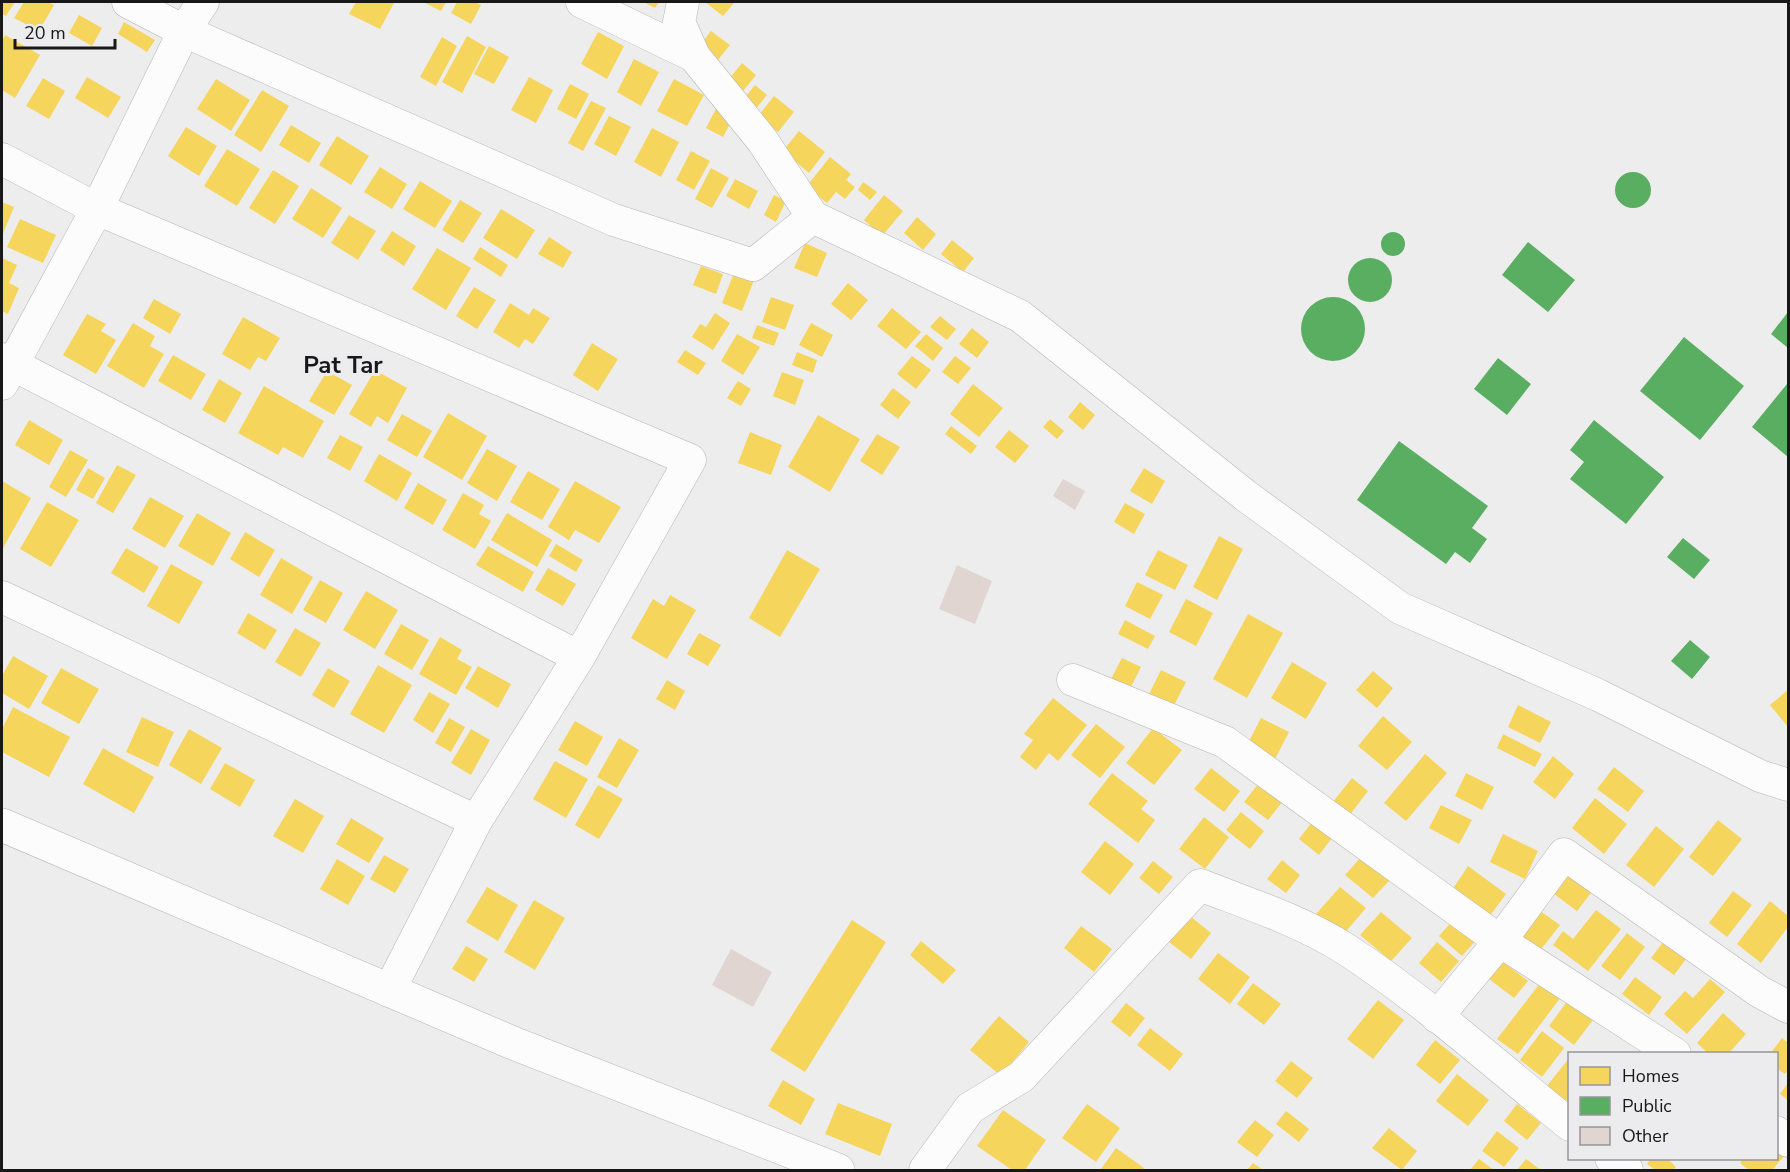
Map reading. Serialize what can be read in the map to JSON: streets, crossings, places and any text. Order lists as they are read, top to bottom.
{
  "districts": ["Pat Tar"],
  "legend": ["Homes", "Public", "Other"],
  "scale_bar": "20 m"
}
